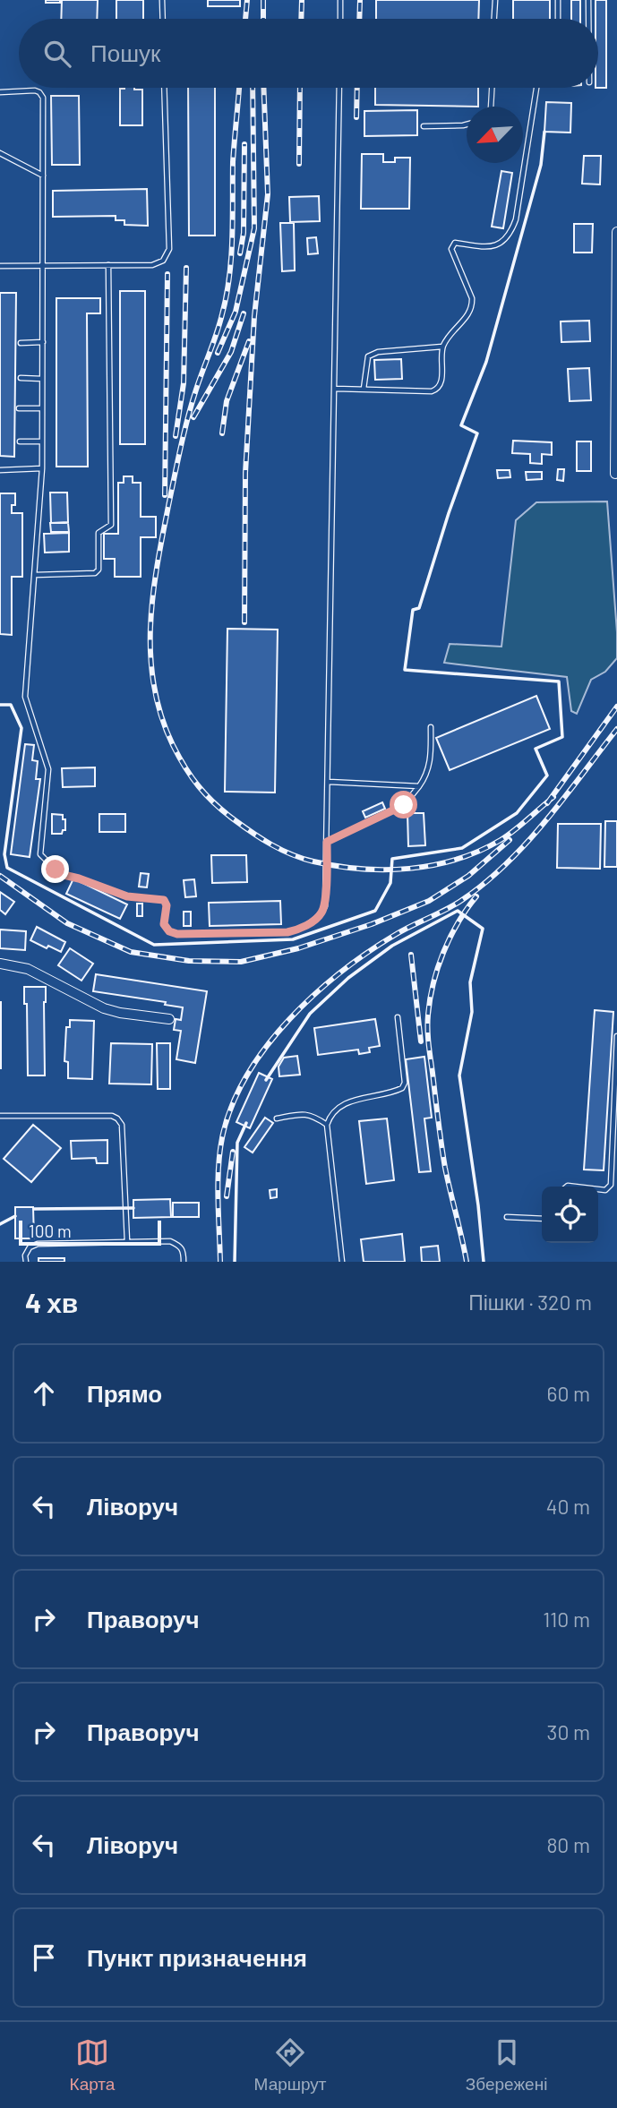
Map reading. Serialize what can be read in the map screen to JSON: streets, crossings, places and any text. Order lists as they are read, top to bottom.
{
  "scale_bar": "100 m",
  "north": "bottom left",
  "page": {
    "search": "Пошук",
    "scale": "100 m",
    "heading": ["4 хв", "Пішки · 320 m"],
    "list": [
      ["Прямо", "60 m"],
      ["Ліворуч", "40 m"],
      ["Праворуч", "110 m"],
      ["Праворуч", "30 m"],
      ["Ліворуч", "80 m"],
      "Пункт призначення"
    ],
    "nav": ["Карта", "Маршрут", "Збережені"]
  }
}
